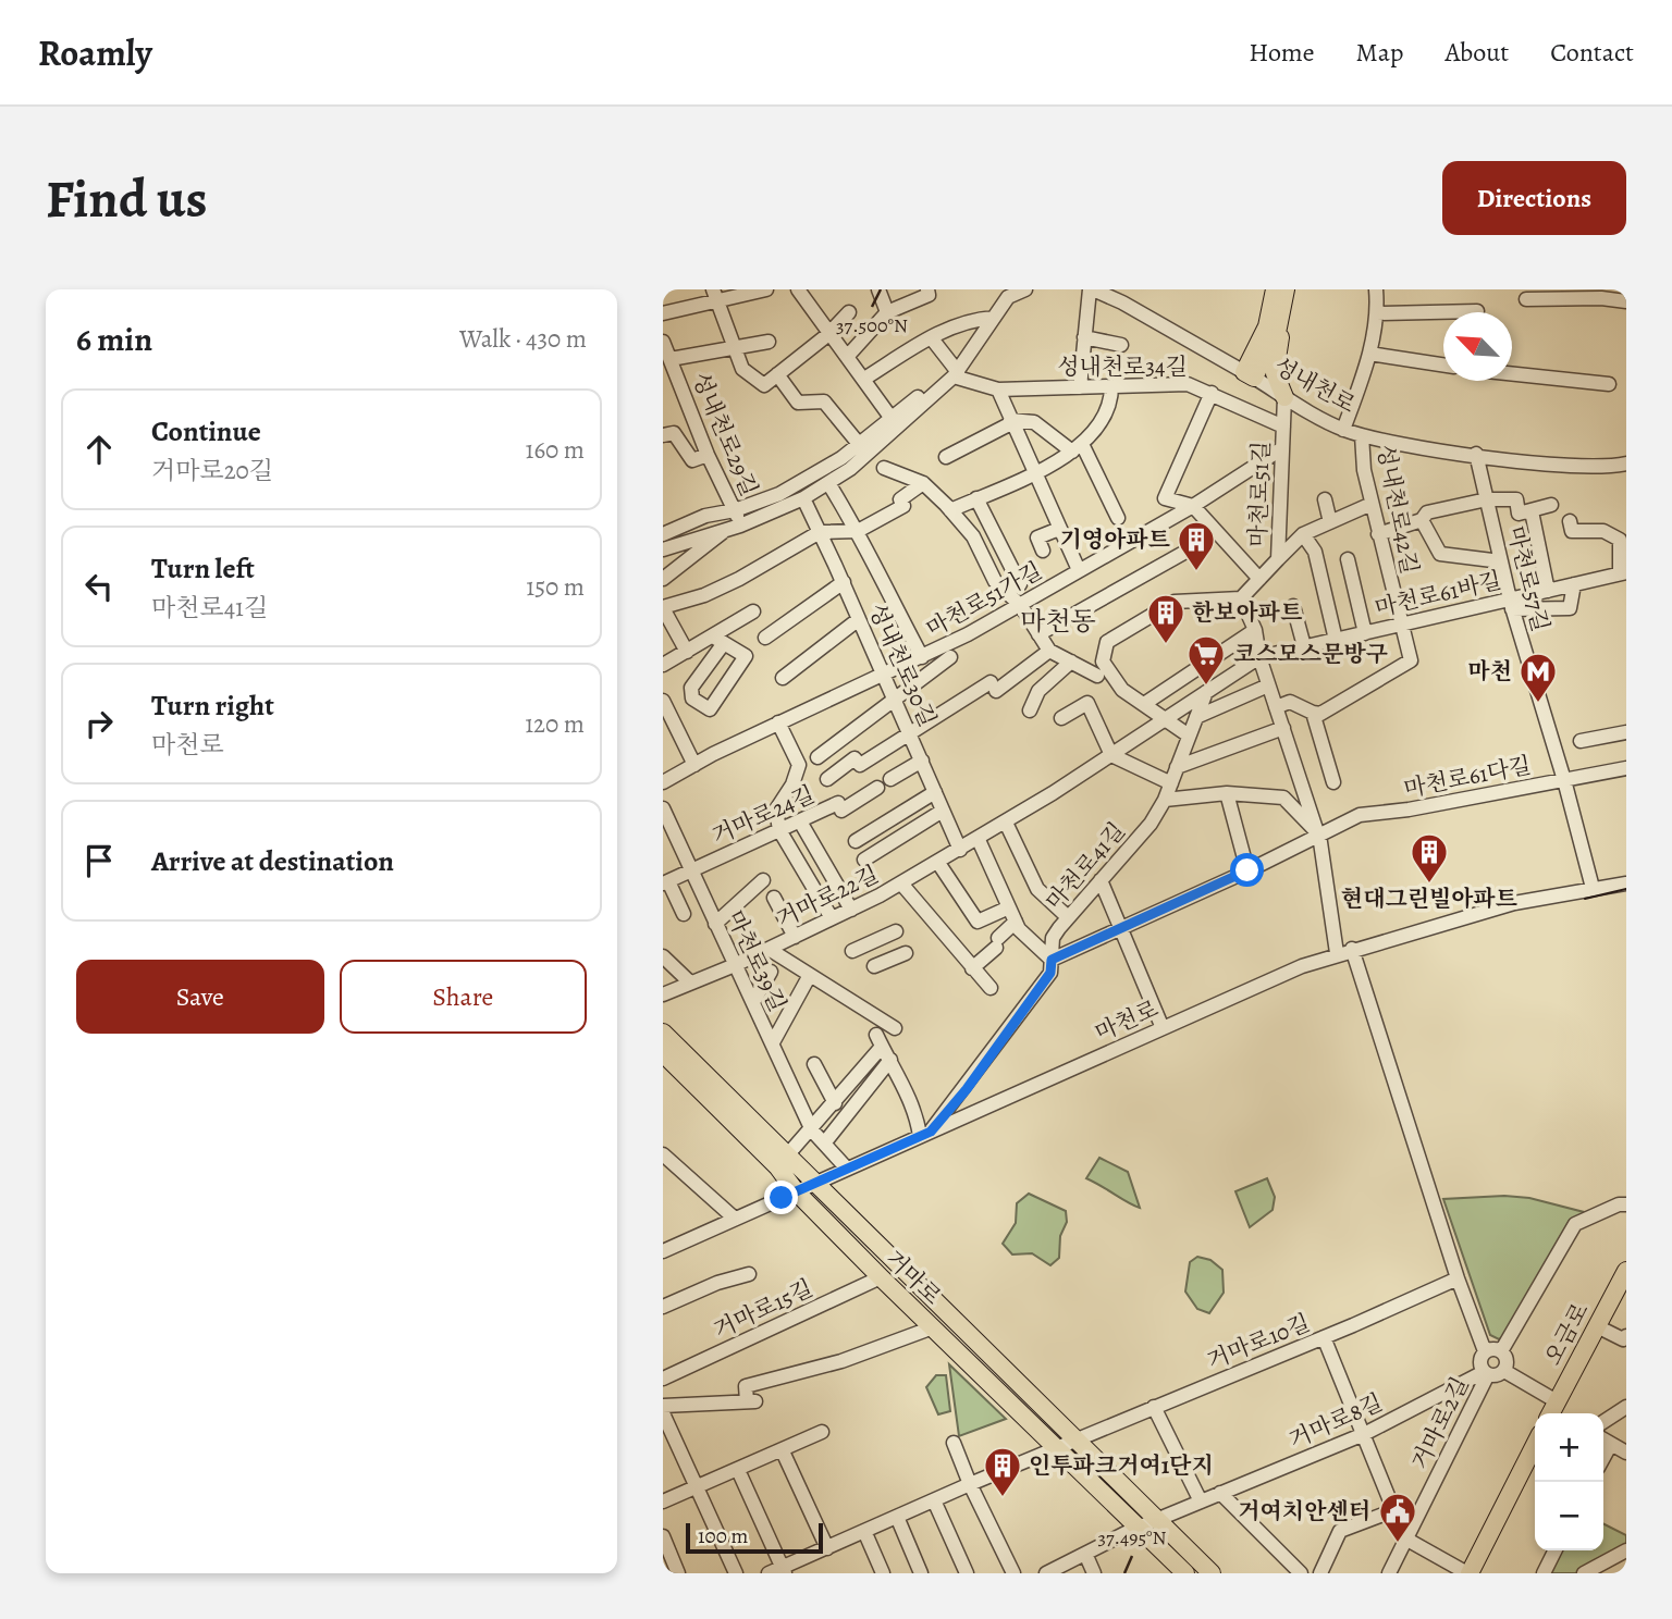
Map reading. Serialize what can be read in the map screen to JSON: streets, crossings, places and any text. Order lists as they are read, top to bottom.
{
  "streets": {
    "main road": ["거마로", "오금로"],
    "street": [
      "성내천로34길",
      "성내천로",
      "성내천로29길",
      "마천로51길",
      "성내천로42길",
      "마천로57길",
      "마천로61바길",
      "마천로51가길",
      "성내천로30길",
      "마천로61다길",
      "거마로24길",
      "마천로41길",
      "거마로22길",
      "마천로39길",
      "마천로",
      "거마로15길",
      "거마로10길",
      "거마로8길",
      "거마로2길"
    ]
  },
  "crossings": [
    ["성내천로34길", "마천로51길"],
    ["성내천로", "마천로51길"],
    ["성내천로", "성내천로42길"],
    ["성내천로", "마천로57길"],
    ["마천로51길", "마천로51가길"],
    ["성내천로42길", "마천로61바길"],
    ["마천로57길", "마천로61바길"],
    ["마천로57길", "마천로61다길"],
    ["마천로57길", "마천로"],
    ["마천로61바길", "거마로22길"],
    ["마천로51가길", "성내천로30길"],
    ["성내천로30길", "거마로22길"],
    ["마천로61다길", "마천로41길"],
    ["거마로24길", "마천로39길"],
    ["마천로41길", "거마로22길"],
    ["마천로41길", "마천로"],
    ["거마로22길", "마천로39길"],
    ["마천로39길", "마천로"],
    ["마천로", "거마로"],
    ["거마로", "거마로15길"],
    ["거마로", "거마로10길"],
    ["거마로", "거마로8길"],
    ["거마로8길", "거마로2길"]
  ],
  "districts": ["마천동"],
  "places": {
    "building": [
      "기영아파트",
      "한보아파트",
      "현대그린빌아파트",
      "인투파크거여1단지"
    ],
    "supermarket": ["코스모스문방구"],
    "metro station": ["마천"],
    "public building": ["거여치안센터"]
  },
  "scale_bar": "100 m",
  "north": "top left",
  "page": {
    "header": "Roamly",
    "nav": [
      "Home",
      "Map",
      "About",
      "Contact"
    ],
    "buttons": [
      "Directions",
      ["Save", "Share"]
    ],
    "title": "Find us",
    "heading": ["6 min", "Walk · 430 m"],
    "list": [
      ["Continue", "거마로20길", "160 m"],
      ["Turn left", "마천로41길", "150 m"],
      ["Turn right", "마천로", "120 m"],
      "Arrive at destination"
    ],
    "map_buttons": ["+", "−"],
    "scale": "100 m"
  },
  "coordinates": ["37.500°N", "37.495°N"]
}
